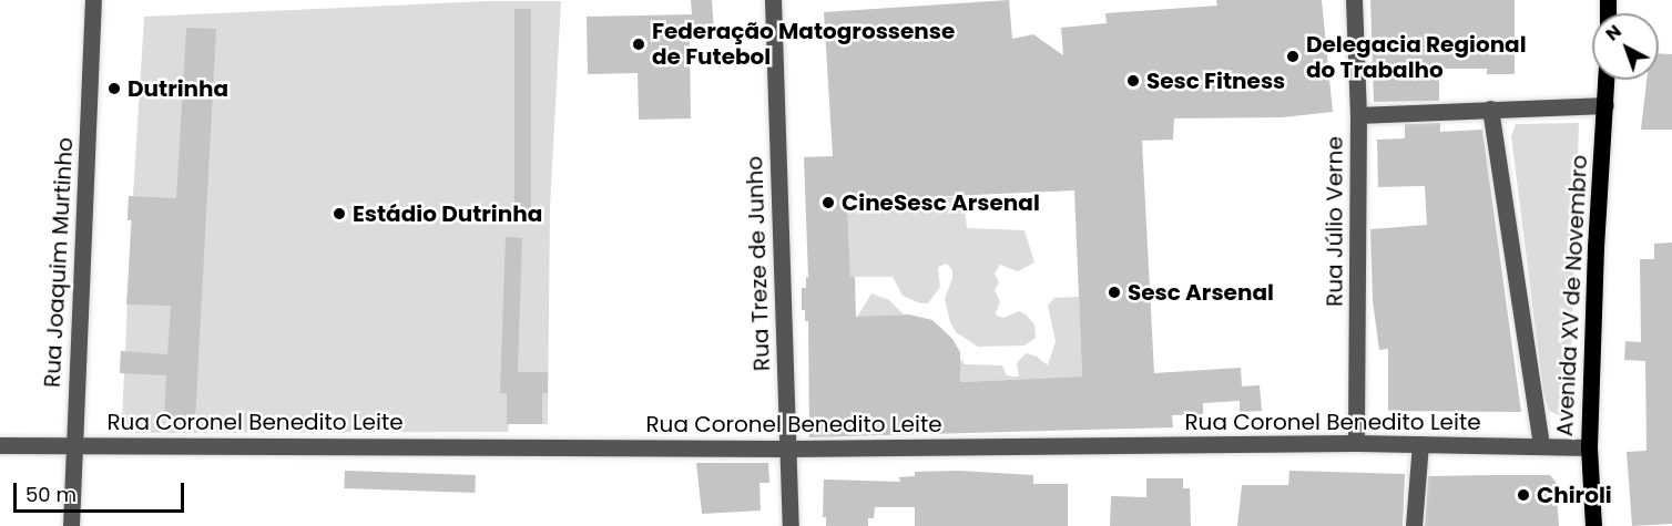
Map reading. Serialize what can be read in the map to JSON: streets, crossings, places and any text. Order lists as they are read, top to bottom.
{
  "streets": {
    "main road": ["Avenida XV de Novembro"],
    "street": [
      "Rua Júlio Verne",
      "Rua Joaquim Murtinho",
      "Rua Treze de Junho",
      "Rua Coronel Benedito Leite"
    ]
  },
  "crossings": [
    ["Rua Júlio Verne", "Rua Coronel Benedito Leite"],
    ["Rua Joaquim Murtinho", "Rua Coronel Benedito Leite"],
    ["Rua Treze de Junho", "Rua Coronel Benedito Leite"],
    ["Avenida XV de Novembro", "Rua Coronel Benedito Leite"]
  ],
  "places": [
    "Federação Matogrossense de Futebol",
    "Delegacia Regional do Trabalho",
    "Sesc Fitness",
    "Dutrinha",
    "CineSesc Arsenal",
    "Estádio Dutrinha",
    "Sesc Arsenal",
    "Chiroli"
  ],
  "scale_bar": "50 m",
  "north": "top left"
}
